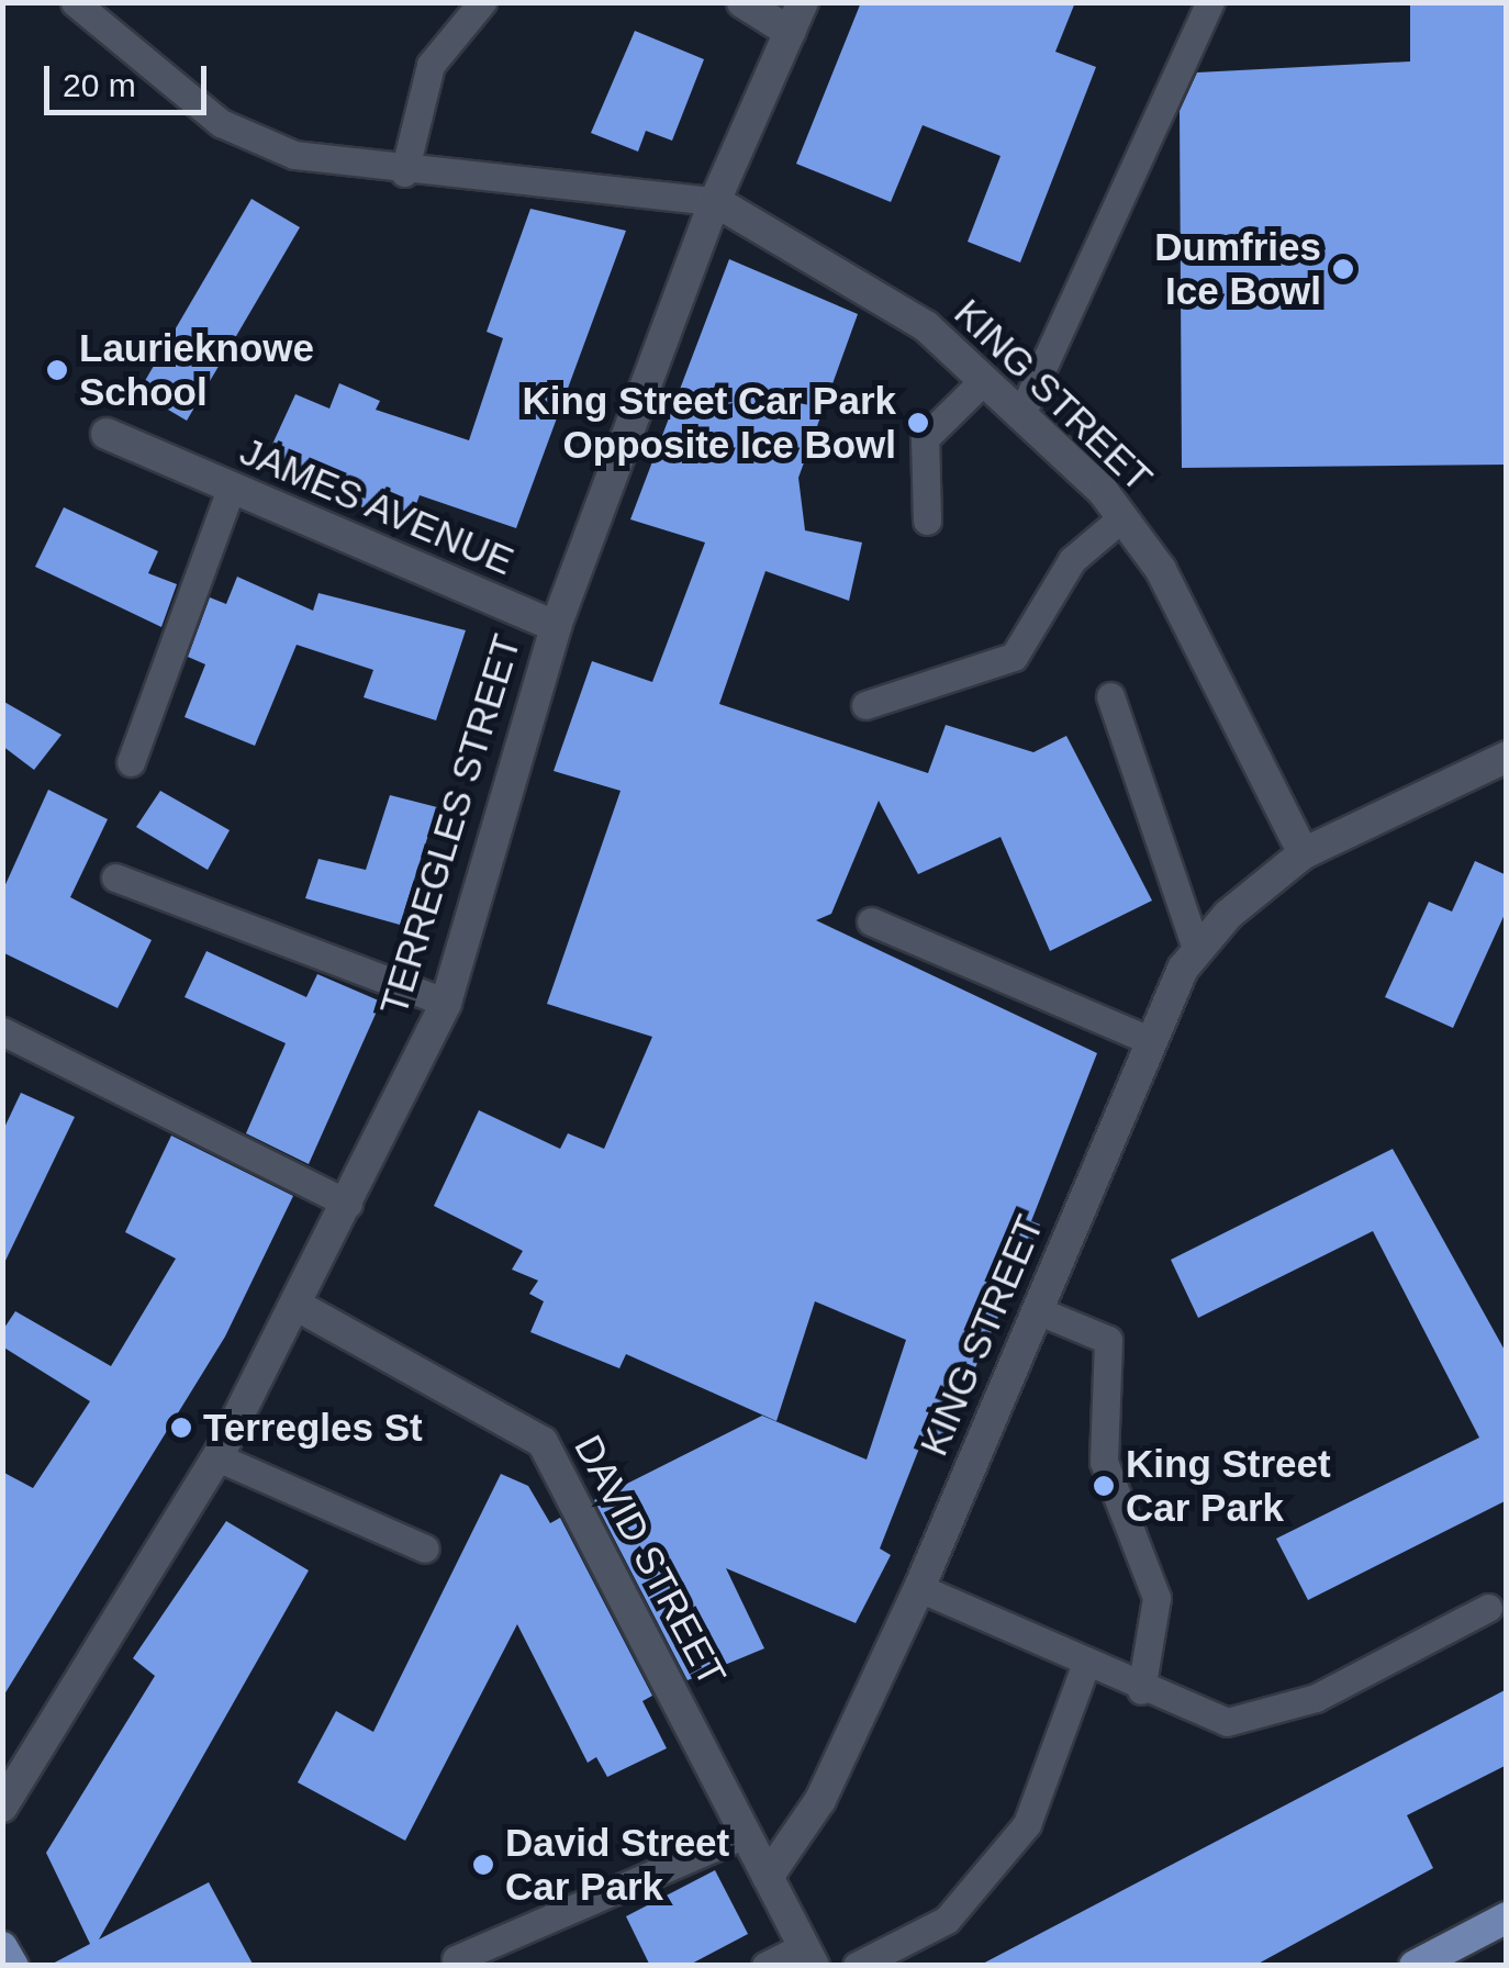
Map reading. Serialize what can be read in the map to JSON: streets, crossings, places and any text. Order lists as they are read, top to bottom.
{
  "streets": {
    "street": [
      "KING STREET",
      "JAMES AVENUE",
      "TERREGLES STREET",
      "DAVID STREET"
    ]
  },
  "crossings": [
    ["KING STREET", "TERREGLES STREET"],
    ["KING STREET", "DAVID STREET"],
    ["JAMES AVENUE", "TERREGLES STREET"],
    ["TERREGLES STREET", "DAVID STREET"]
  ],
  "places": [
    "Dumfries Ice Bowl",
    "Laurieknowe School",
    "King Street Car Park Opposite Ice Bowl",
    "Terregles St",
    "King Street Car Park",
    "David Street Car Park"
  ],
  "scale_bar": "20 m"
}
